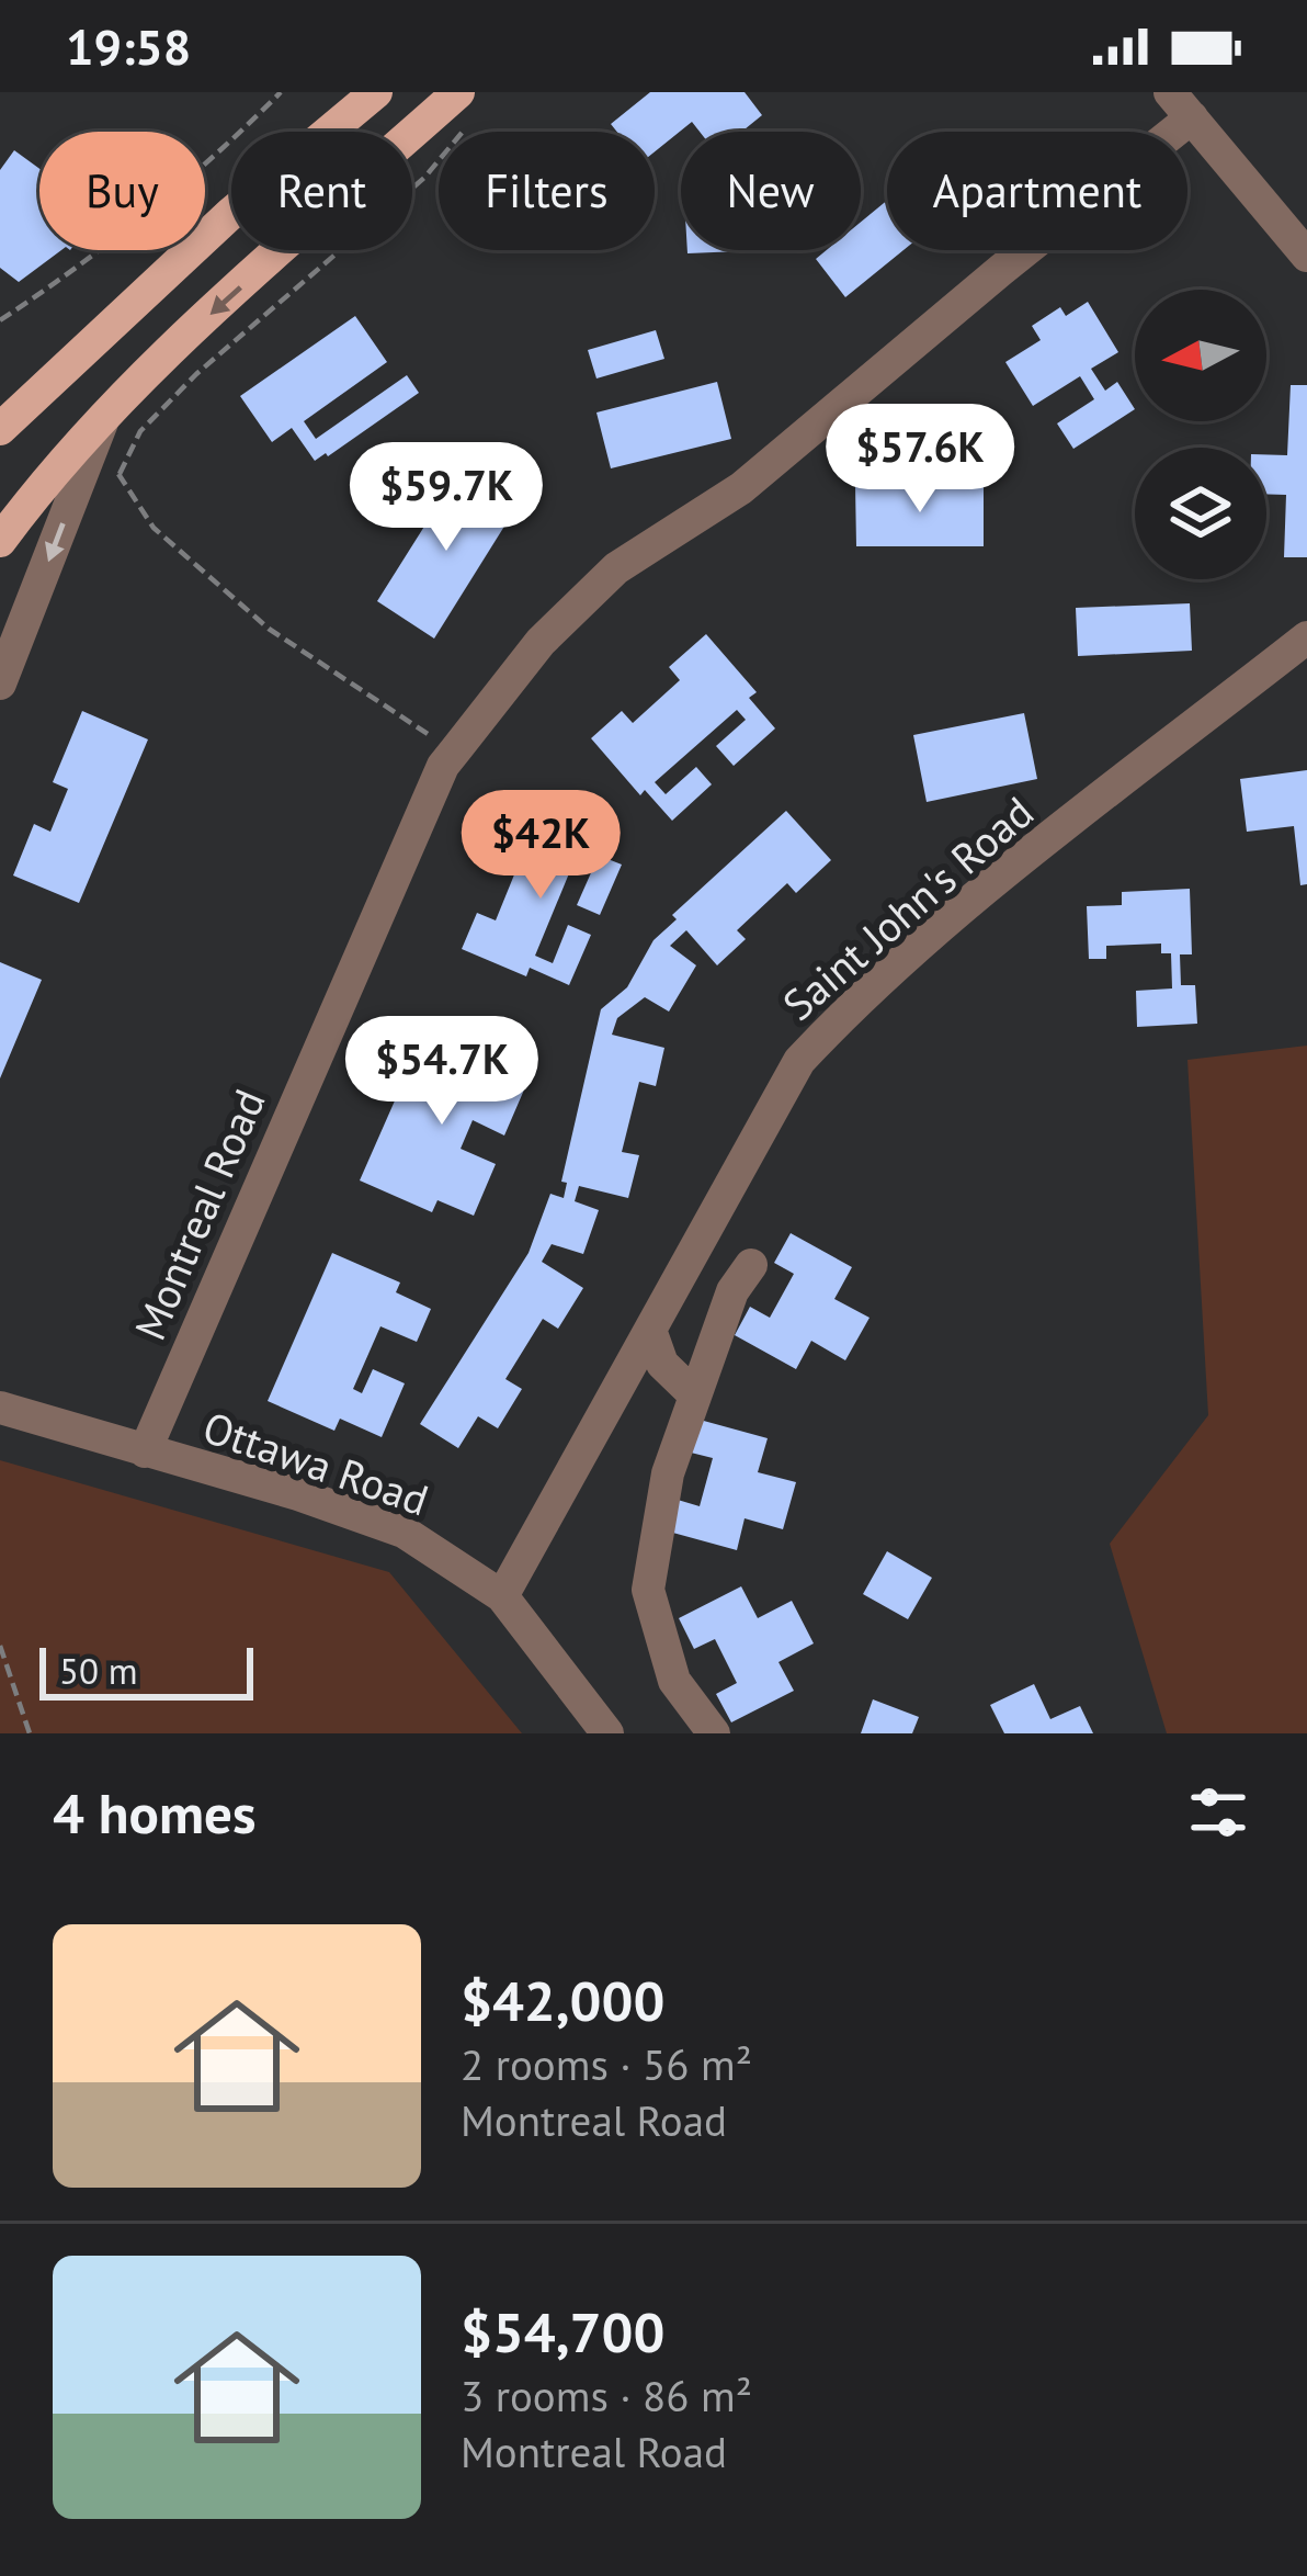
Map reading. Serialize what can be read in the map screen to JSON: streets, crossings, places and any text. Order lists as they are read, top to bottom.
{
  "streets": {
    "street": ["Saint John's Road", "Montreal Road", "Ottawa Road"]
  },
  "crossings": [
    ["Saint John's Road", "Ottawa Road"],
    ["Montreal Road", "Ottawa Road"]
  ],
  "scale_bar": "50 m",
  "north": "left",
  "page": {
    "status": "19:58",
    "chip": [
      "Buy",
      "Rent",
      "Filters",
      "New",
      "Apartment"
    ],
    "price": [
      "$57.6K",
      "$59.7K",
      "$42K",
      "$54.7K"
    ],
    "scale": "50 m",
    "heading": "4 homes",
    "list": [
      {
        "name": "$42,000",
        "note": "2 rooms · 56 m² · Montreal Road"
      },
      {
        "name": "$54,700",
        "note": "3 rooms · 86 m² · Montreal Road"
      }
    ]
  }
}
